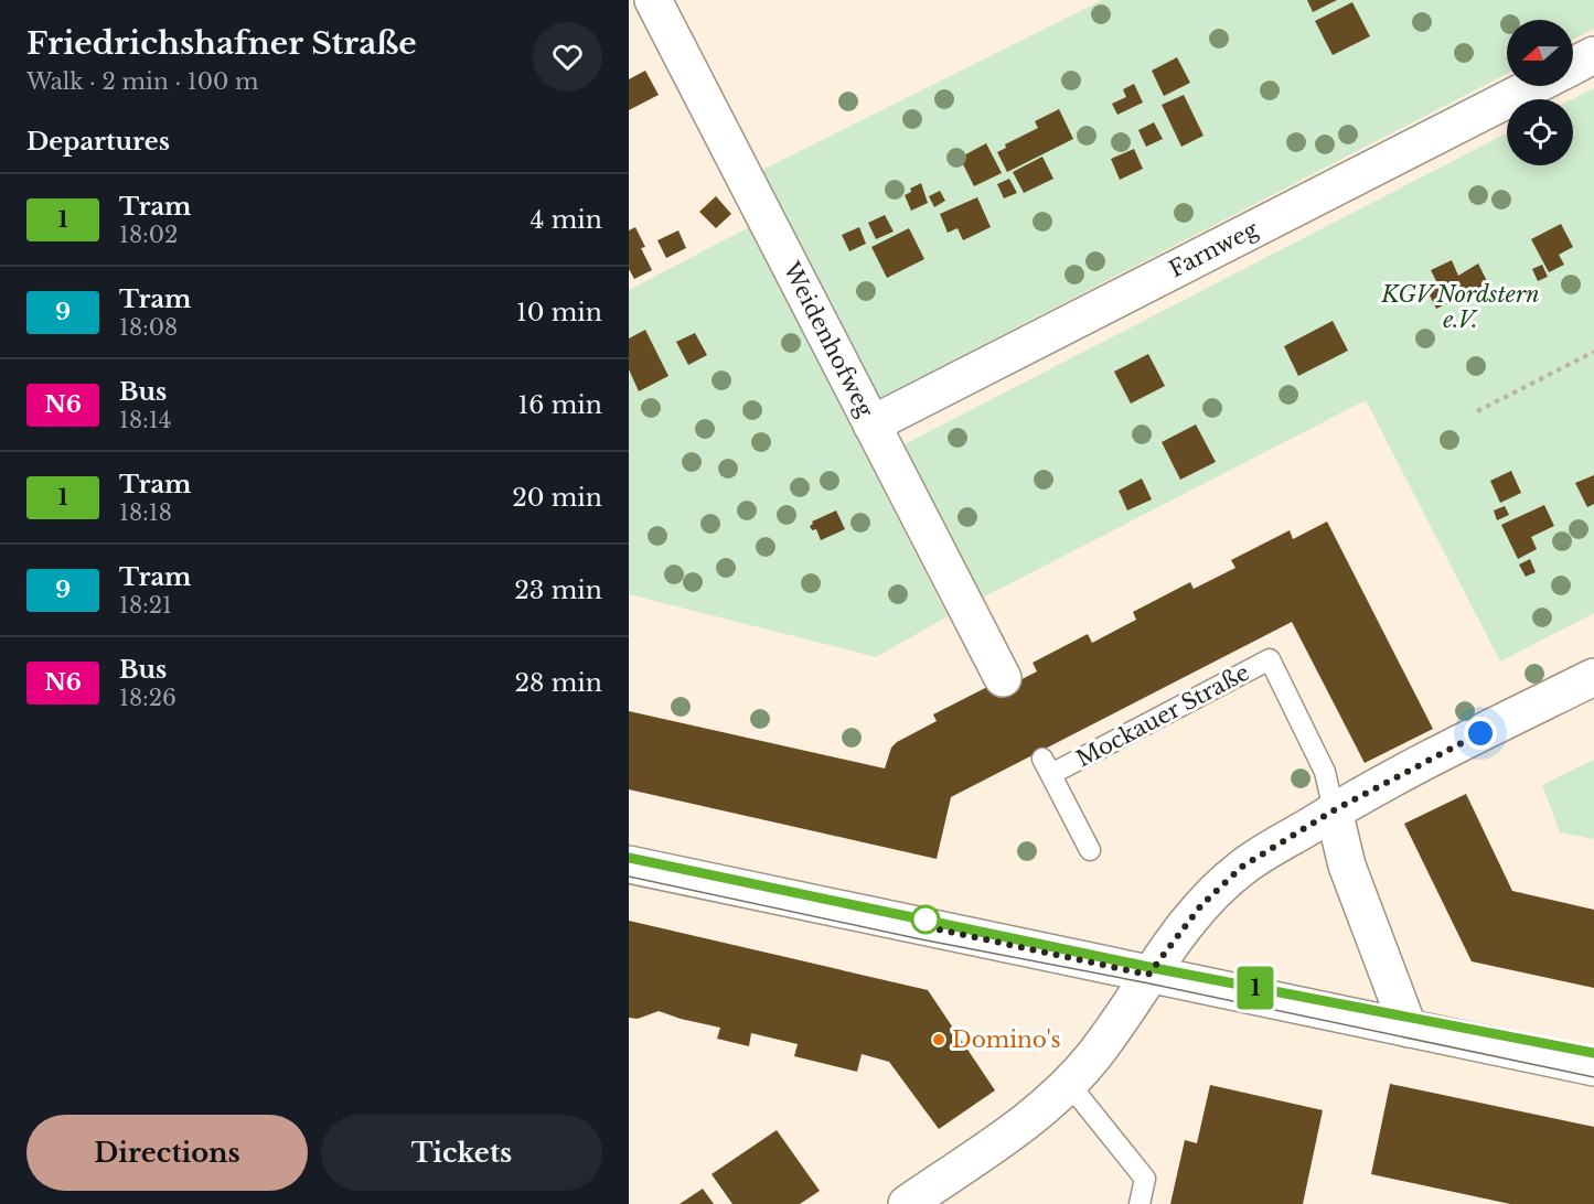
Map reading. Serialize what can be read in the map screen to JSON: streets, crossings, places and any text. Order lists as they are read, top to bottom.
{
  "streets": {
    "main road": ["Farnweg", "Weidenhofweg"],
    "lane": ["Mockauer Straße"]
  },
  "crossings": [
    ["Farnweg", "Weidenhofweg"]
  ],
  "parks": ["KGV Nordstern e.V."],
  "places": ["Domino's"],
  "lines": ["tram line 1"],
  "north": "left",
  "page": {
    "heading": [
      ["Friedrichshafner Straße", "Walk · 2 min · 100 m"],
      "Departures"
    ],
    "on_map": "1",
    "list": [
      {
        "mark": "1",
        "name": "Tram",
        "note": "18:02",
        "value": "4 min"
      },
      {
        "mark": "9",
        "name": "Tram",
        "note": "18:08",
        "value": "10 min"
      },
      {
        "mark": "N6",
        "name": "Bus",
        "note": "18:14",
        "value": "16 min"
      },
      {
        "mark": "1",
        "name": "Tram",
        "note": "18:18",
        "value": "20 min"
      },
      {
        "mark": "9",
        "name": "Tram",
        "note": "18:21",
        "value": "23 min"
      },
      {
        "mark": "N6",
        "name": "Bus",
        "note": "18:26",
        "value": "28 min"
      }
    ],
    "buttons": ["Directions", "Tickets"]
  }
}
